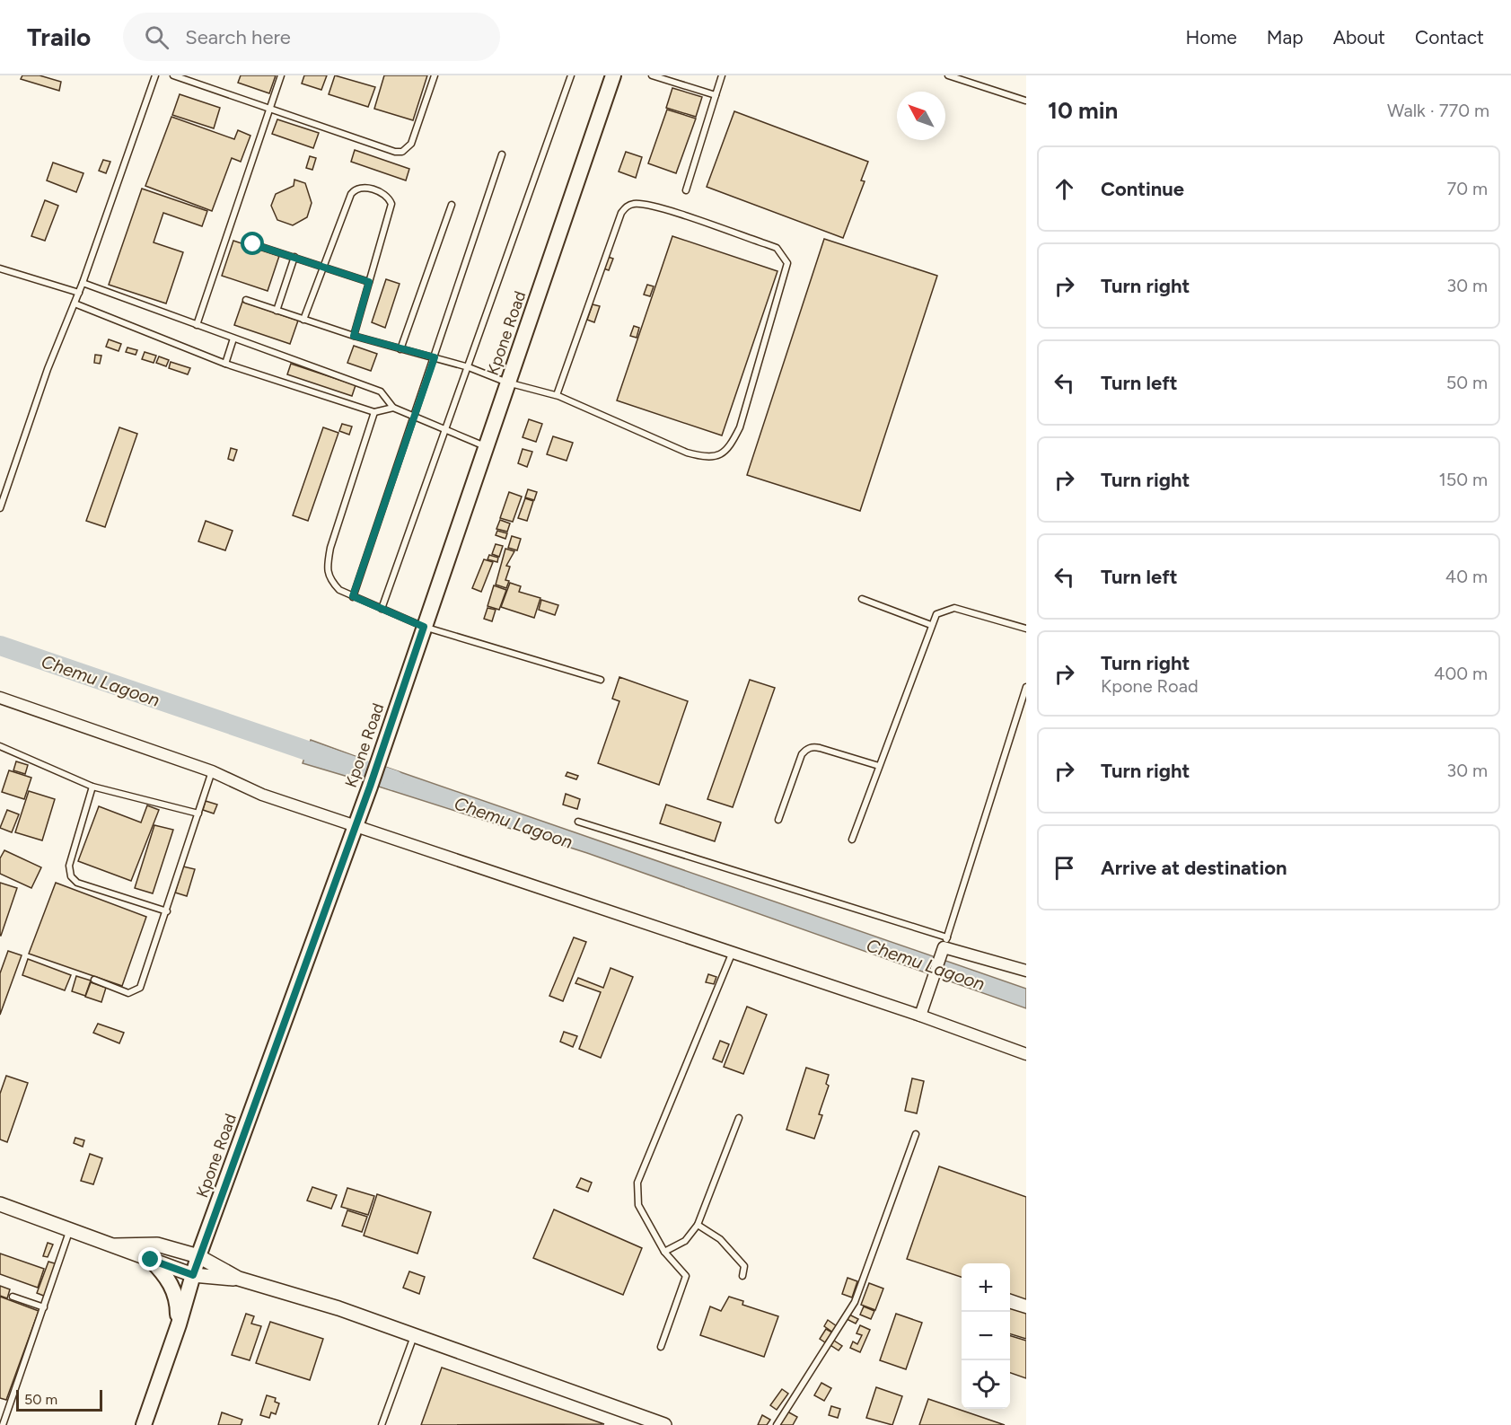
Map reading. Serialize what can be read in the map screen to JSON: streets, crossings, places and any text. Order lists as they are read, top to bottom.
{
  "streets": {
    "main road": ["Kpone Road"]
  },
  "water": ["Chemu Lagoon"],
  "scale_bar": "50 m",
  "north": "top left",
  "page": {
    "header": "Trailo",
    "search": "Search here",
    "nav": [
      "Home",
      "Map",
      "About",
      "Contact"
    ],
    "heading": ["10 min", "Walk · 770 m"],
    "list": [
      ["Continue", "70 m"],
      ["Turn right", "30 m"],
      ["Turn left", "50 m"],
      ["Turn right", "150 m"],
      ["Turn left", "40 m"],
      ["Turn right", "Kpone Road", "400 m"],
      ["Turn right", "30 m"],
      "Arrive at destination"
    ],
    "map_buttons": ["+", "−"],
    "scale": "50 m"
  }
}
